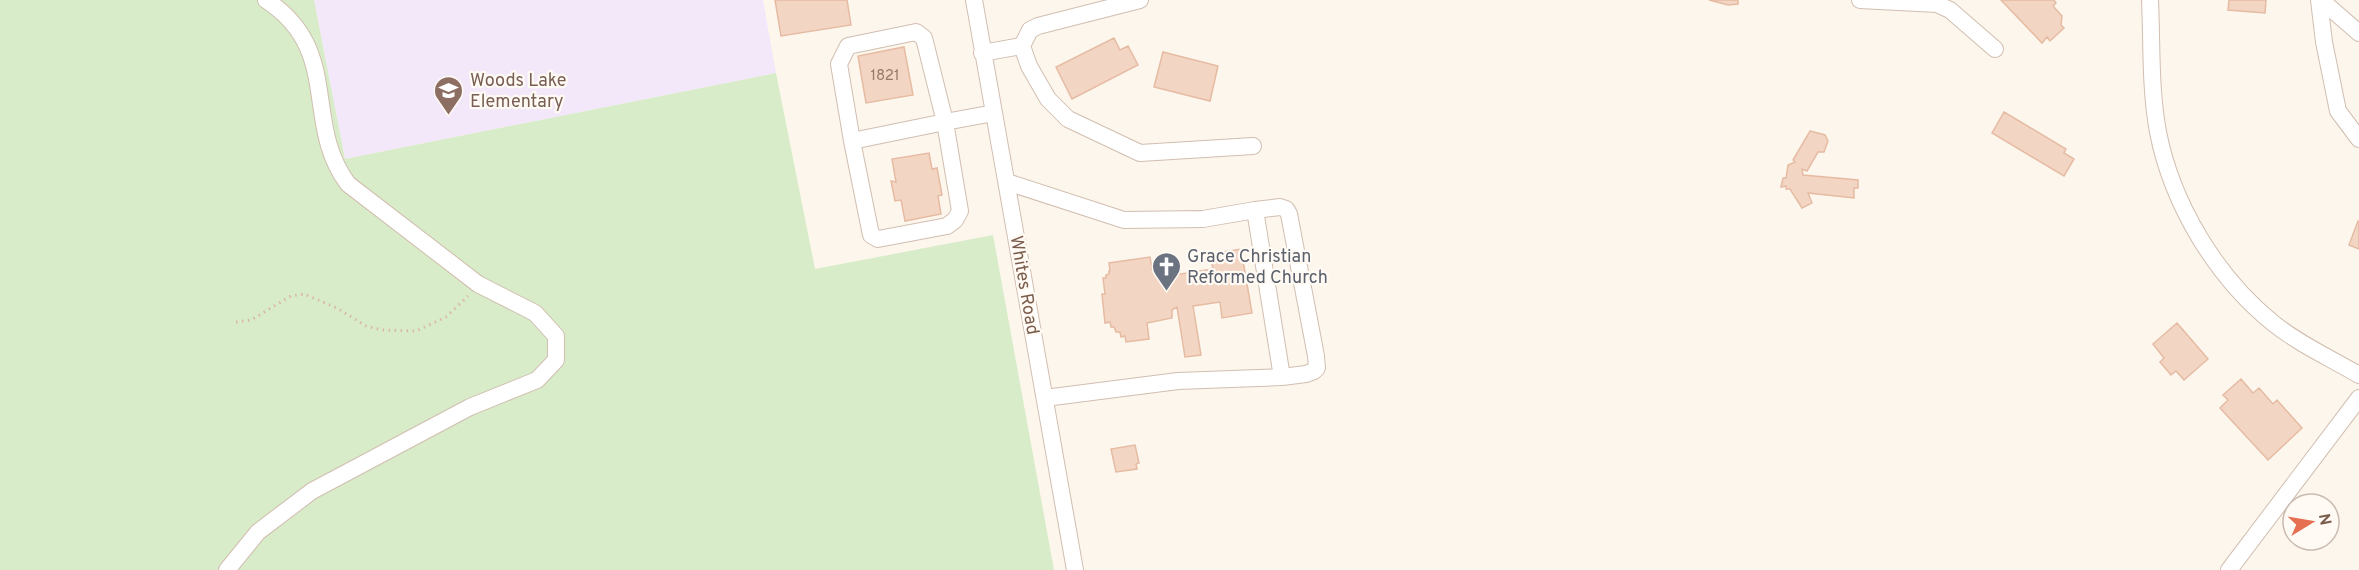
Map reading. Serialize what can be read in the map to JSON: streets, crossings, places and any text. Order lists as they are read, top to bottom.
{
  "streets": {
    "street": ["Whites Road"]
  },
  "places": {
    "school or university": ["Woods Lake Elementary"],
    "church": ["Grace Christian Reformed Church"]
  },
  "house_numbers": ["1821"],
  "north": "right"
}
